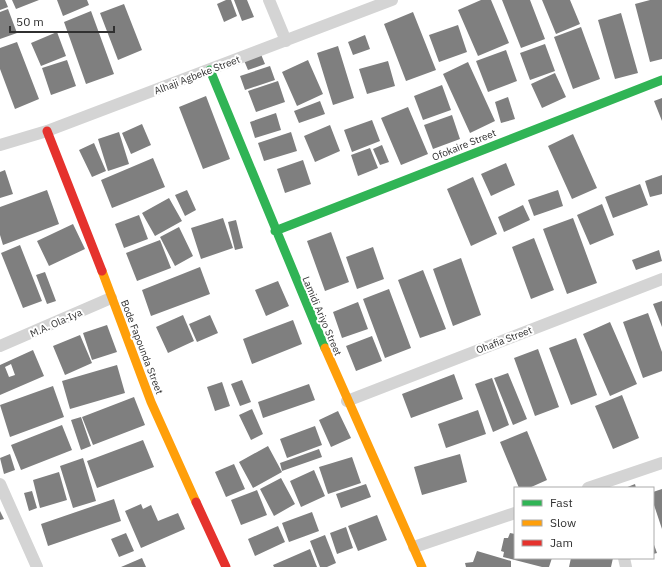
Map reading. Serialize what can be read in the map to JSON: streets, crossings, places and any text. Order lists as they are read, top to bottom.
{
  "streets": {
    "street": [
      "Alhaji Agbeke Street",
      "Ofokaire Street",
      "Lamidi Ariyo Street",
      "M.A. Ola-Iya",
      "Ohafia Street",
      "Bode Fapounda Street"
    ]
  },
  "crossings": [
    ["Alhaji Agbeke Street", "Lamidi Ariyo Street"],
    ["Alhaji Agbeke Street", "Bode Fapounda Street"],
    ["Ofokaire Street", "Lamidi Ariyo Street"],
    ["Lamidi Ariyo Street", "Ohafia Street"],
    ["M.A. Ola-Iya", "Bode Fapounda Street"]
  ],
  "legend": ["Fast", "Slow", "Jam"],
  "scale_bar": "50 m"
}
